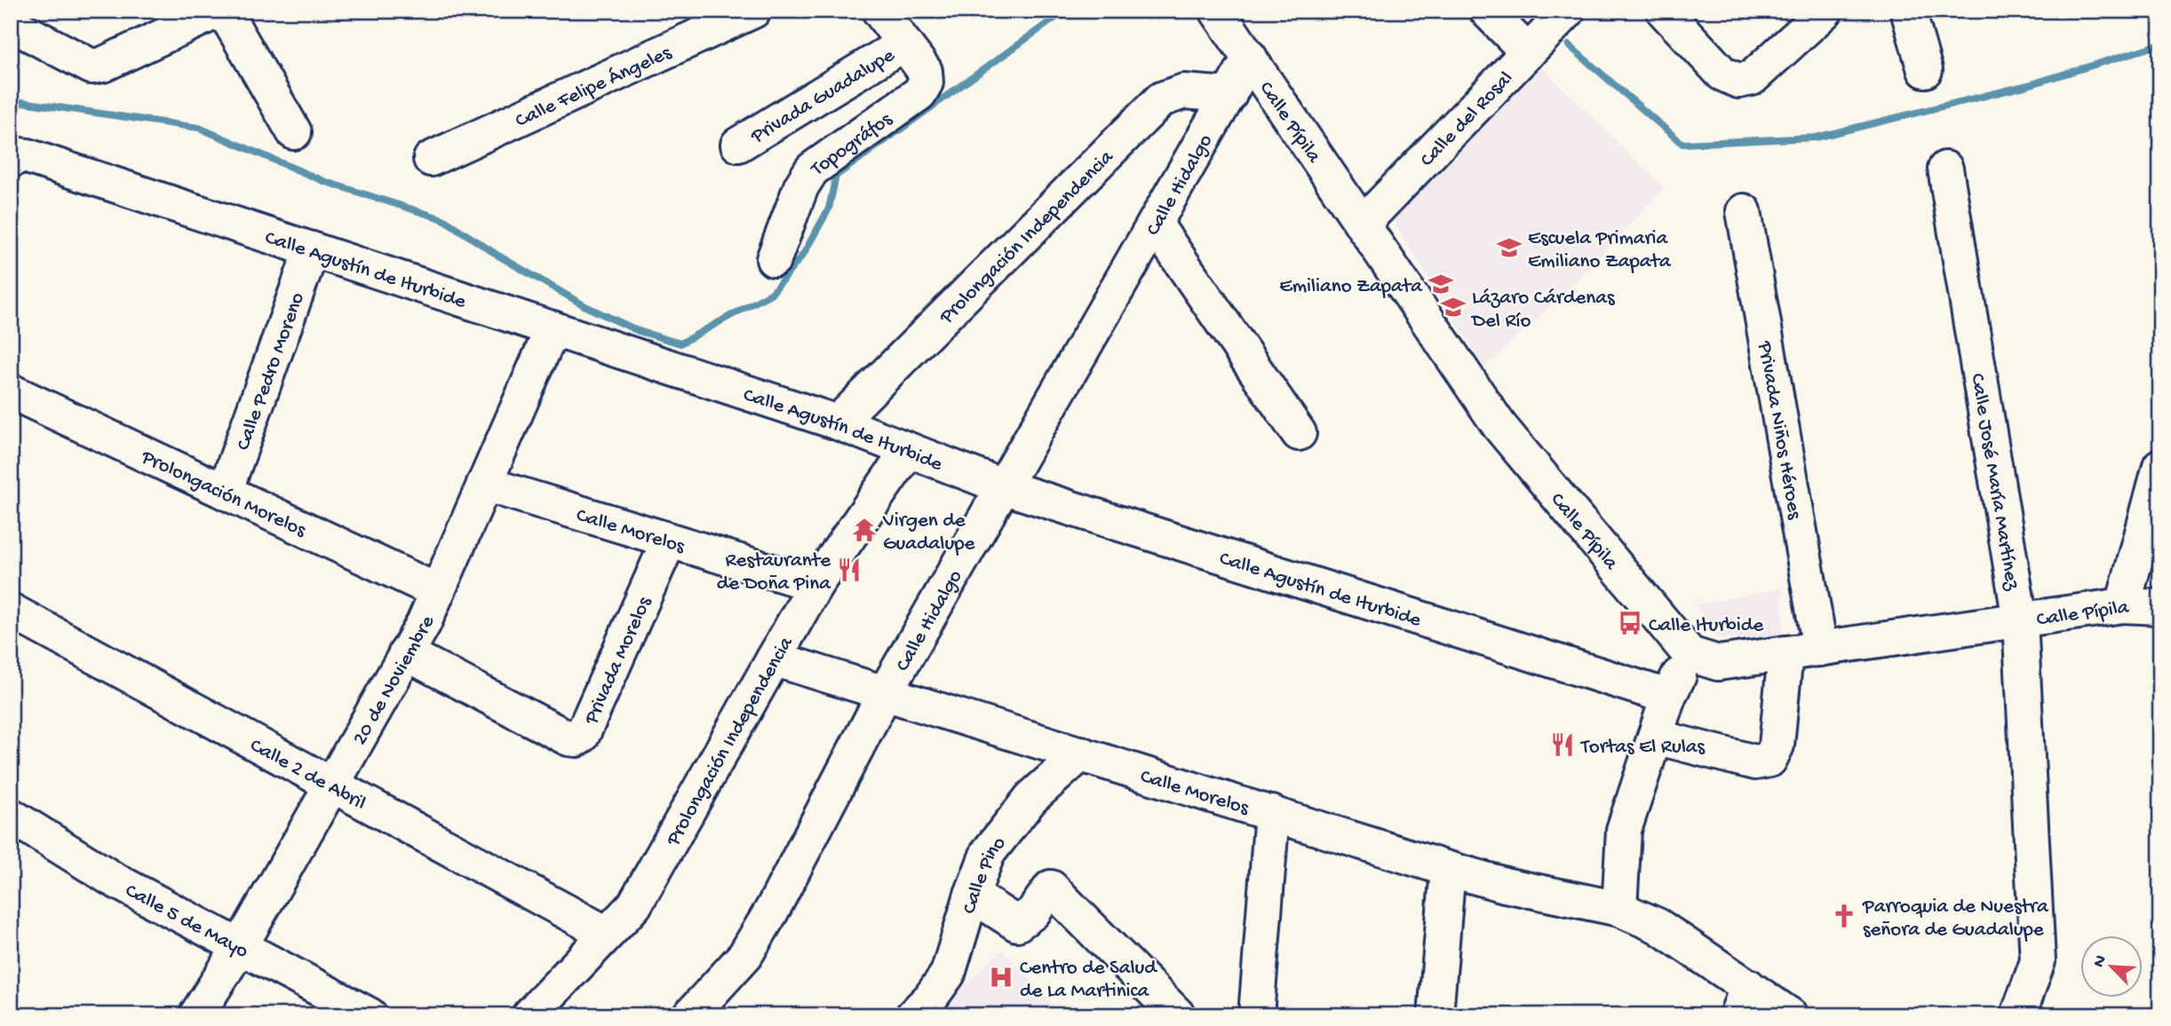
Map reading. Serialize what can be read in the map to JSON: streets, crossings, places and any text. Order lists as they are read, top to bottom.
{
  "streets": {
    "street": [
      "Calle Felipe Ángeles",
      "Privada Guadalupe",
      "Calle del Rosal",
      "Calle Pípila",
      "Topográfos",
      "Calle Hidalgo",
      "Prolongación Independencia",
      "Calle Agustín de Iturbide",
      "Calle Pedro Moreno",
      "Privada Niños Héroes",
      "Calle José María Martínez",
      "Prolongación Morelos",
      "Calle Morelos",
      "Privada Morelos",
      "20 de Noviembre",
      "Calle 2 de Abril",
      "Calle Pino",
      "Calle 5 de Mayo"
    ]
  },
  "crossings": [
    ["Privada Guadalupe", "Topográfos"],
    ["Calle del Rosal", "Calle Pípila"],
    ["Calle Pípila", "Calle Hidalgo"],
    ["Calle Pípila", "Privada Niños Héroes"],
    ["Calle Pípila", "Calle José María Martínez"],
    ["Calle Hidalgo", "Prolongación Independencia"],
    ["Calle Hidalgo", "Calle Agustín de Iturbide"],
    ["Calle Hidalgo", "Calle Morelos"],
    ["Prolongación Independencia", "Calle Agustín de Iturbide"],
    ["Prolongación Independencia", "Calle Morelos"],
    ["Prolongación Independencia", "Calle 2 de Abril"],
    ["Calle Agustín de Iturbide", "Calle Pedro Moreno"],
    ["Calle Agustín de Iturbide", "20 de Noviembre"],
    ["Calle Pedro Moreno", "Prolongación Morelos"],
    ["Prolongación Morelos", "20 de Noviembre"],
    ["Calle Morelos", "Privada Morelos"],
    ["Calle Morelos", "20 de Noviembre"],
    ["Calle Morelos", "Calle Pino"],
    ["Privada Morelos", "20 de Noviembre"],
    ["20 de Noviembre", "Calle 2 de Abril"],
    ["20 de Noviembre", "Calle 5 de Mayo"]
  ],
  "places": {
    "school or university": ["Escuela Primaria Emiliano Zapata", "Emiliano Zapata", "Lázaro Cárdenas Del Río"],
    "temple": ["Virgen de Guadalupe"],
    "restaurant": ["Restaurante de Doña Pina", "Tortas El Rulas"],
    "bus stop": ["Calle Iturbide"],
    "church": ["Parroquia de Nuestra señora de Guadalupe"],
    "hospital": ["Centro de Salud de La Martinica"]
  },
  "north": "top left"
}
